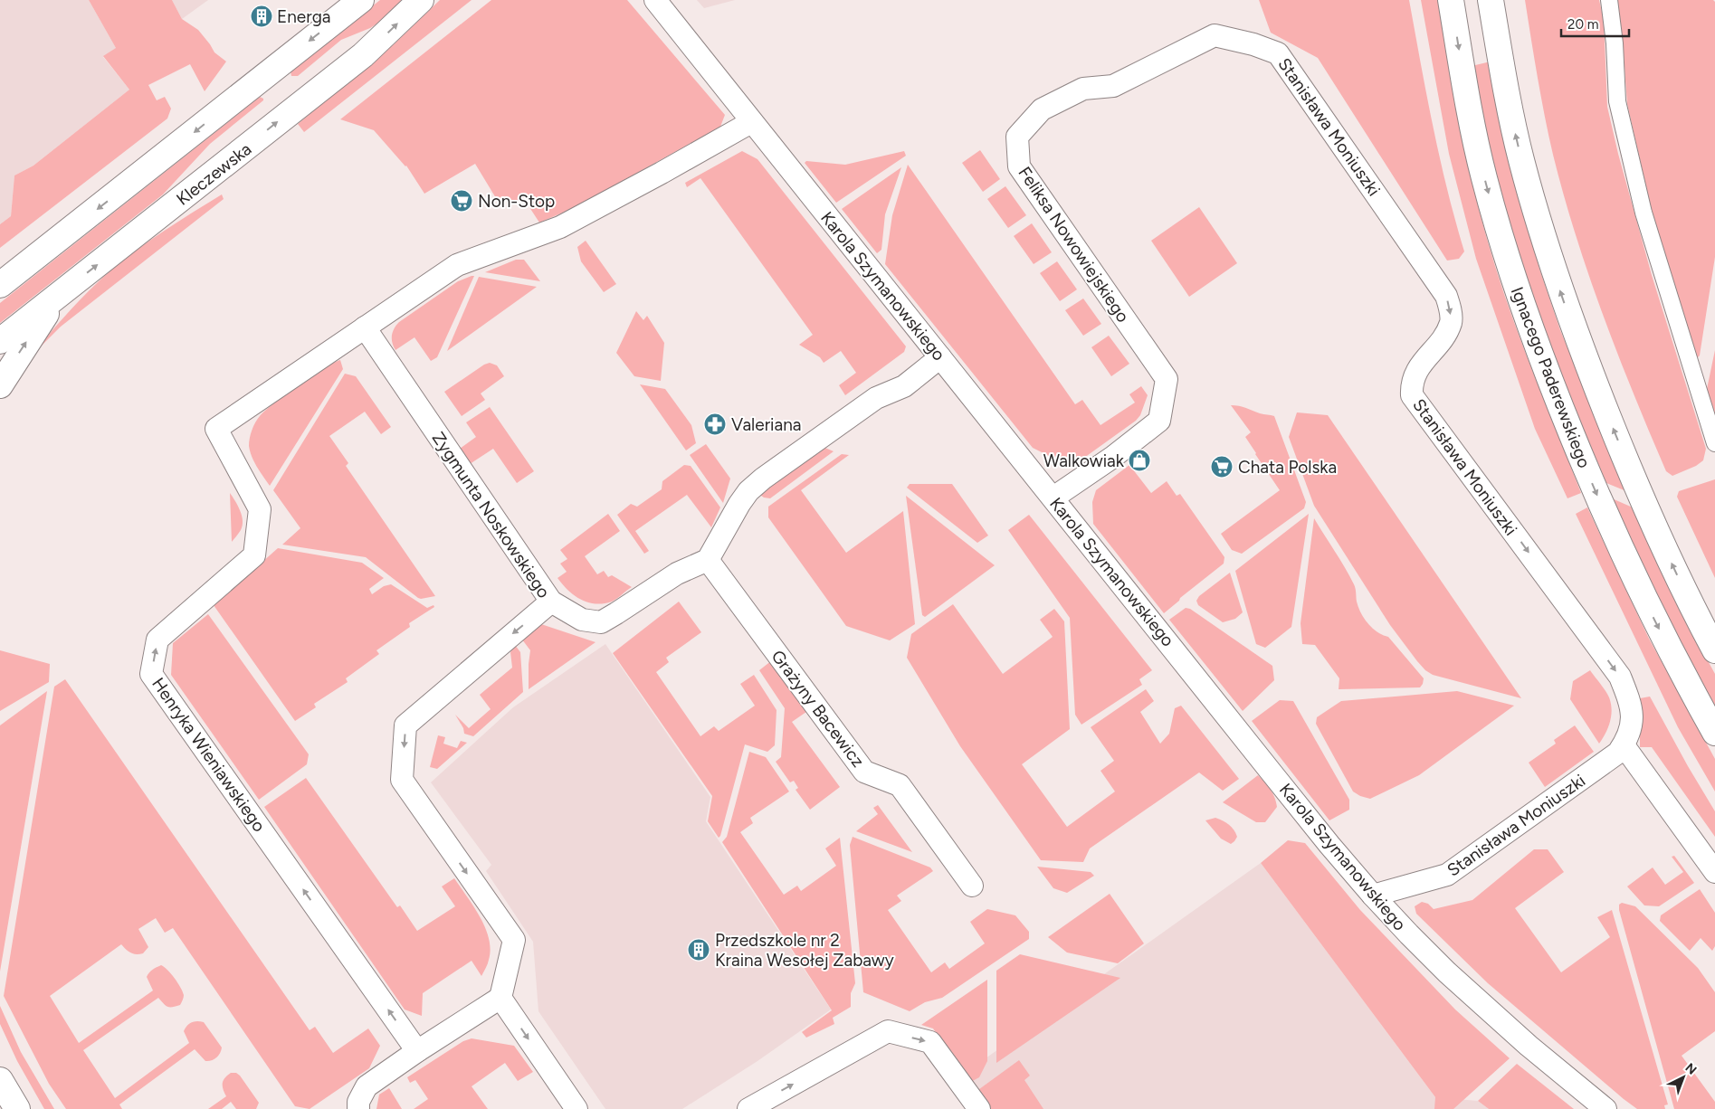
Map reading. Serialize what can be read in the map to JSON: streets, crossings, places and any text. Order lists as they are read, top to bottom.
{
  "streets": {
    "main road": ["Kleczewska", "Ignacego Paderewskiego"],
    "street": [
      "Stanisława Moniuszki",
      "Feliksa Nowowiejskiego",
      "Karola Szymanowskiego",
      "Zygmunta Noskowskiego",
      "Grażyny Bacewicz",
      "Henryka Wieniawskiego"
    ]
  },
  "crossings": [
    ["Stanisława Moniuszki", "Feliksa Nowowiejskiego"],
    ["Stanisława Moniuszki", "Karola Szymanowskiego"],
    ["Feliksa Nowowiejskiego", "Karola Szymanowskiego"],
    ["Zygmunta Noskowskiego", "Henryka Wieniawskiego"]
  ],
  "one_way": ["Stanisława Moniuszki"],
  "places": {
    "building": ["Energa", "Przedszkole nr 2 Kraina Wesołej Zabawy"],
    "supermarket": ["Non-Stop", "Chata Polska"],
    "pharmacy": ["Valeriana"],
    "shop": ["Walkowiak"]
  },
  "scale_bar": "20 m",
  "north": "top right"
}
